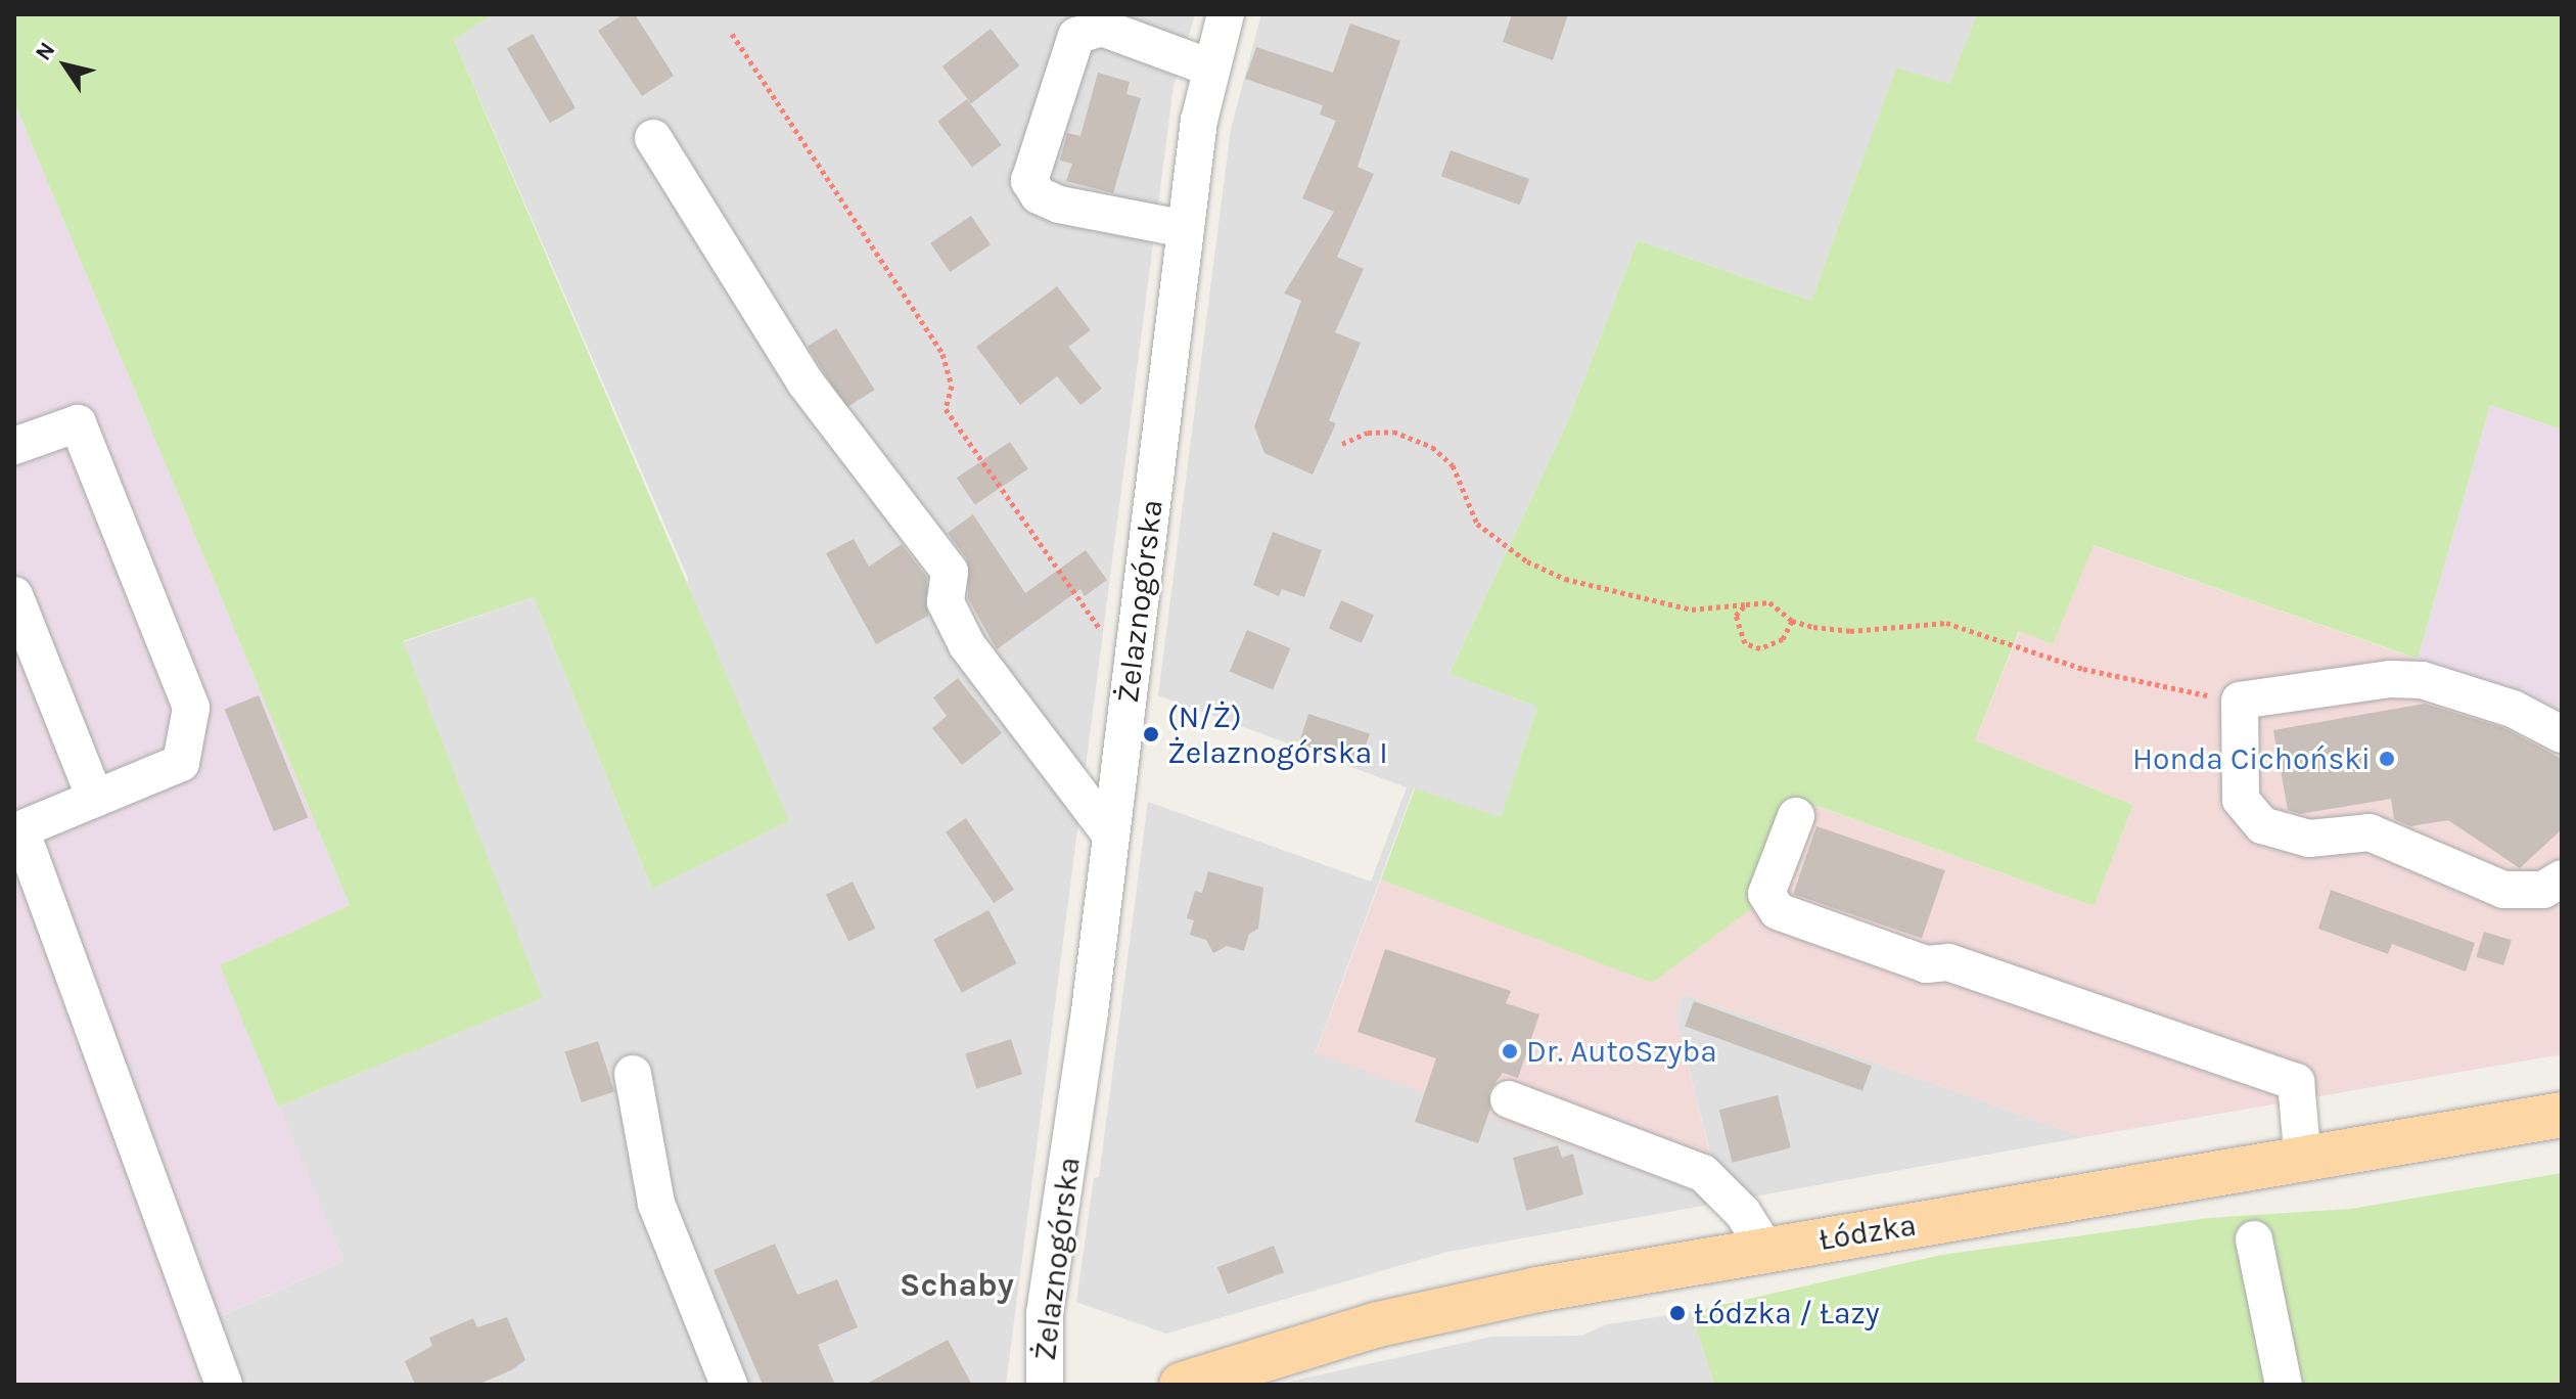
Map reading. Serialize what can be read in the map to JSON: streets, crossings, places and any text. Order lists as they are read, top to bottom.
{
  "streets": {
    "main road": ["Łódzka"],
    "street": ["Żelaznogórska"]
  },
  "districts": ["Schaby"],
  "places": [
    "(N/Ż) Żelaznogórska I",
    "Honda Cichoński",
    "Dr. AutoSzyba",
    "Łódzka / Łazy"
  ],
  "north": "top left"
}
